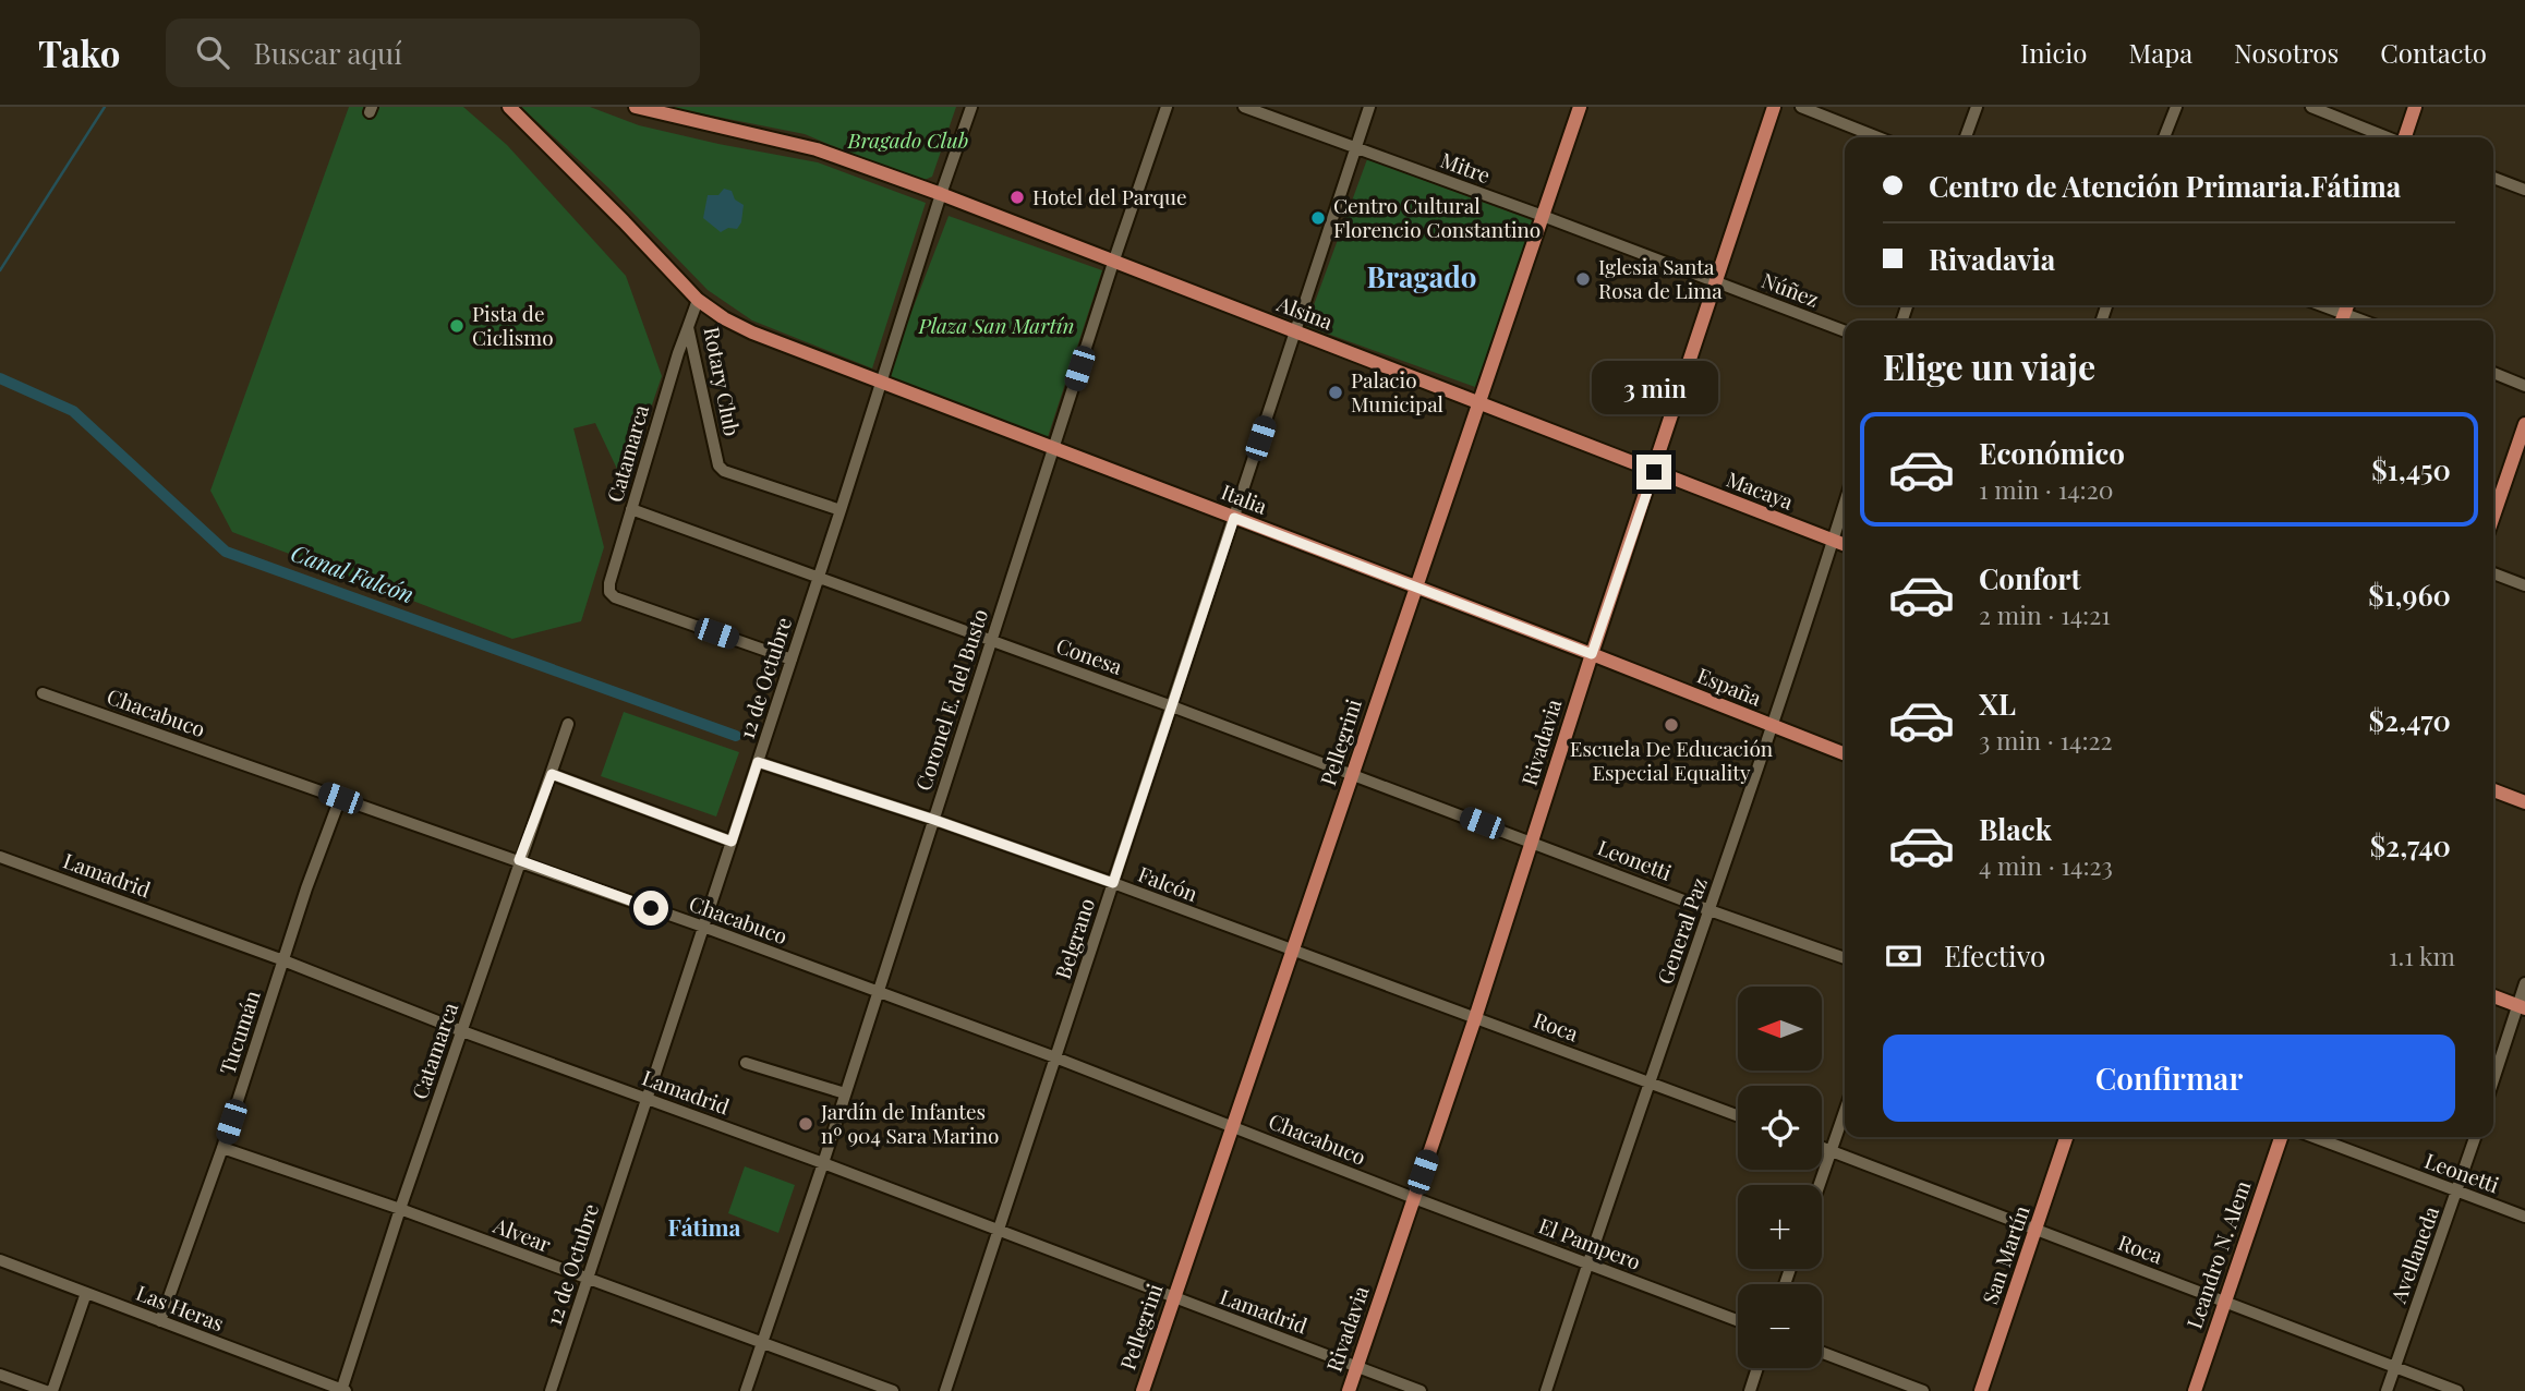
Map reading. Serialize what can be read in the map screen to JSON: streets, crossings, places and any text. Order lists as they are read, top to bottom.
{
  "streets": {
    "main road": [
      "Alsina",
      "Macaya",
      "Italia",
      "España",
      "Pellegrini",
      "Rivadavia",
      "San Martín",
      "Leandro N. Alem"
    ],
    "street": [
      "Mitre",
      "Núñez",
      "Rotary Club",
      "Catamarca",
      "Conesa",
      "12 de Octubre",
      "Coronel E. del Busto",
      "Chacabuco",
      "Leonetti",
      "Lamadrid",
      "Falcón",
      "General Paz",
      "Belgrano",
      "Roca",
      "Tucumán",
      "Alvear",
      "El Pampero",
      "Avellaneda",
      "Las Heras"
    ]
  },
  "crossings": [
    ["Mitre", "Núñez"],
    ["Mitre", "Pellegrini"],
    ["Mitre", "Rivadavia"],
    ["Mitre", "Belgrano"],
    ["Núñez", "Rivadavia"],
    ["Alsina", "Macaya"],
    ["Alsina", "12 de Octubre"],
    ["Alsina", "Coronel E. del Busto"],
    ["Alsina", "Pellegrini"],
    ["Alsina", "Rivadavia"],
    ["Alsina", "Belgrano"],
    ["Rotary Club", "Catamarca"],
    ["Rotary Club", "Italia"],
    ["Rotary Club", "12 de Octubre"],
    ["Catamarca", "Conesa"],
    ["Catamarca", "12 de Octubre"],
    ["Catamarca", "Chacabuco"],
    ["Catamarca", "Lamadrid"],
    ["Catamarca", "Alvear"],
    ["Catamarca", "Las Heras"],
    ["Macaya", "Rivadavia"],
    ["Macaya", "General Paz"],
    ["Italia", "12 de Octubre"],
    ["Italia", "España"],
    ["Italia", "Coronel E. del Busto"],
    ["Italia", "Pellegrini"],
    ["Italia", "Rivadavia"],
    ["Italia", "Belgrano"],
    ["Conesa", "12 de Octubre"],
    ["Conesa", "Coronel E. del Busto"],
    ["Conesa", "Pellegrini"],
    ["Conesa", "Rivadavia"],
    ["Conesa", "Leonetti"],
    ["Conesa", "Belgrano"],
    ["12 de Octubre", "Chacabuco"],
    ["12 de Octubre", "Lamadrid"],
    ["12 de Octubre", "Falcón"],
    ["12 de Octubre", "Alvear"],
    ["España", "Rivadavia"],
    ["España", "General Paz"],
    ["Coronel E. del Busto", "Chacabuco"],
    ["Coronel E. del Busto", "Lamadrid"],
    ["Coronel E. del Busto", "Falcón"],
    ["Coronel E. del Busto", "Alvear"],
    ["Chacabuco", "Pellegrini"],
    ["Chacabuco", "Rivadavia"],
    ["Chacabuco", "Belgrano"],
    ["Chacabuco", "Tucumán"],
    ["Chacabuco", "El Pampero"],
    ["Pellegrini", "Lamadrid"],
    ["Pellegrini", "Falcón"],
    ["Rivadavia", "Leonetti"],
    ["Rivadavia", "Lamadrid"],
    ["Rivadavia", "Falcón"],
    ["Rivadavia", "Roca"],
    ["Rivadavia", "El Pampero"],
    ["Leonetti", "General Paz"],
    ["Leonetti", "Avellaneda"],
    ["Lamadrid", "Belgrano"],
    ["Lamadrid", "Tucumán"],
    ["Falcón", "Belgrano"],
    ["Falcón", "Roca"],
    ["General Paz", "Roca"],
    ["General Paz", "El Pampero"],
    ["Roca", "San Martín"],
    ["Roca", "Leandro N. Alem"],
    ["Roca", "Avellaneda"],
    ["Tucumán", "Alvear"],
    ["Tucumán", "Las Heras"]
  ],
  "districts": ["Bragado", "Fátima"],
  "water": ["Canal Falcón"],
  "parks": ["Bragado Club", "Plaza San Martín"],
  "places": [
    "Hotel del Parque",
    "Centro Cultural Florencio Constantino",
    "Iglesia Santa Rosa de Lima",
    "Pista de Ciclismo",
    "Palacio Municipal",
    "Escuela De Educación Especial Equality",
    "Jardín de Infantes nº 904 Sara Marino"
  ],
  "north": "left",
  "page": {
    "header": "Tako",
    "search": "Buscar aquí",
    "nav": [
      "Inicio",
      "Mapa",
      "Nosotros",
      "Contacto"
    ],
    "banner": ["Centro de Atención Primaria.Fátima", "Rivadavia"],
    "heading": "Elige un viaje",
    "bubble": "3 min",
    "list": [
      {
        "name": "Económico",
        "note": "1 min · 14:20",
        "value": "$1,450"
      },
      {
        "name": "Confort",
        "note": "2 min · 14:21",
        "value": "$1,960"
      },
      {
        "name": "XL",
        "note": "3 min · 14:22",
        "value": "$2,470"
      },
      {
        "name": "Black",
        "note": "4 min · 14:23",
        "value": "$2,740"
      }
    ],
    "pay": ["Efectivo", "1.1 km"],
    "map_buttons": ["+", "−"],
    "buttons": "Confirmar"
  }
}
